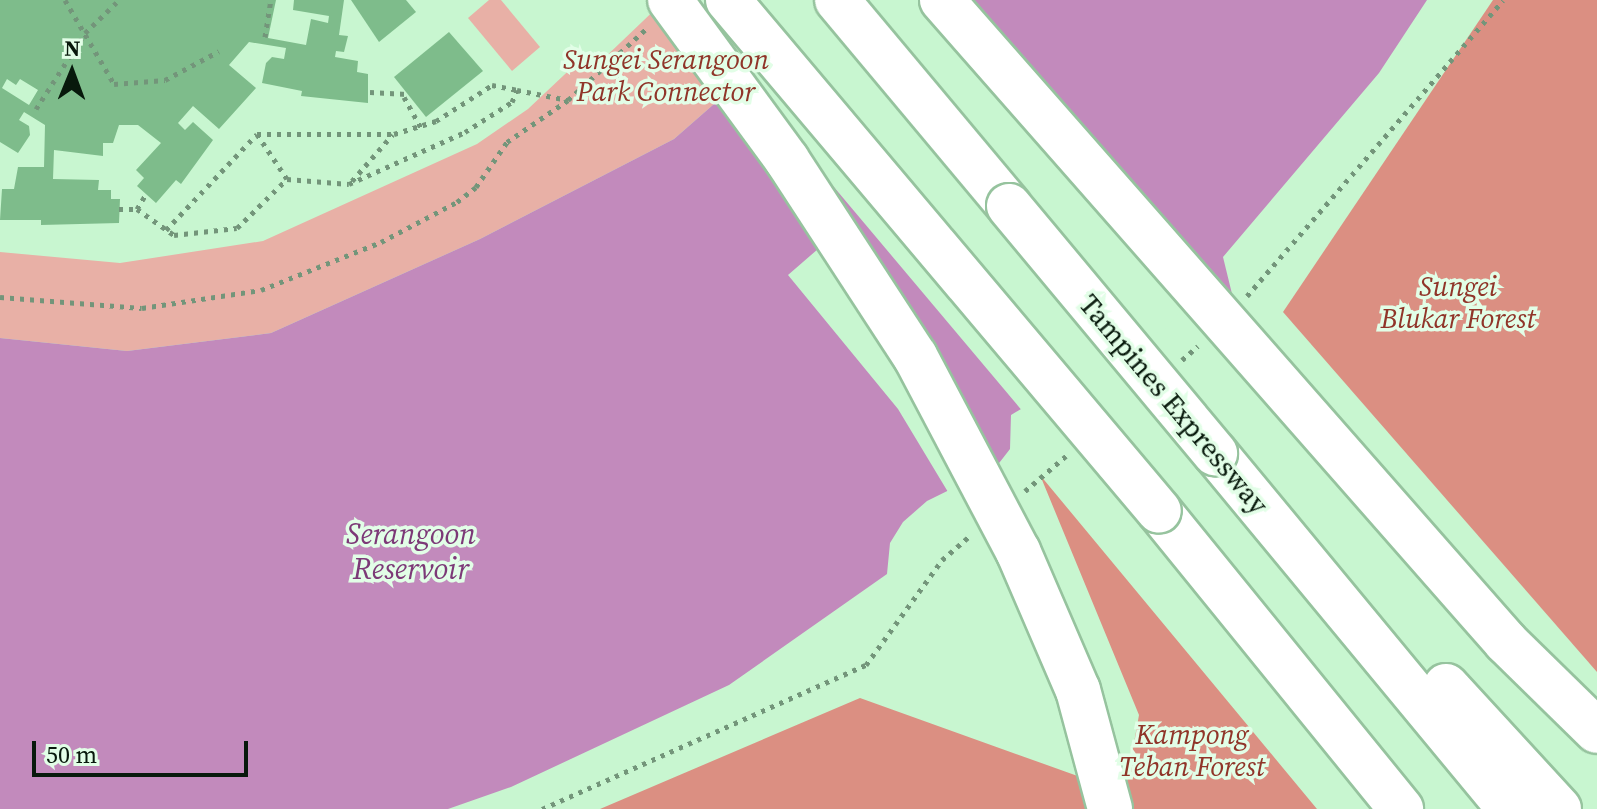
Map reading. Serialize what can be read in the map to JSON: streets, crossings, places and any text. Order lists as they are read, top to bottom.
{
  "streets": {
    "highway": ["Tampines Expressway"]
  },
  "water": ["Serangoon Reservoir"],
  "parks": ["Sungei Serangoon Park Connector", "Sungei Blukar Forest", "Kampong Teban Forest"],
  "scale_bar": "50 m",
  "north": "top"
}
